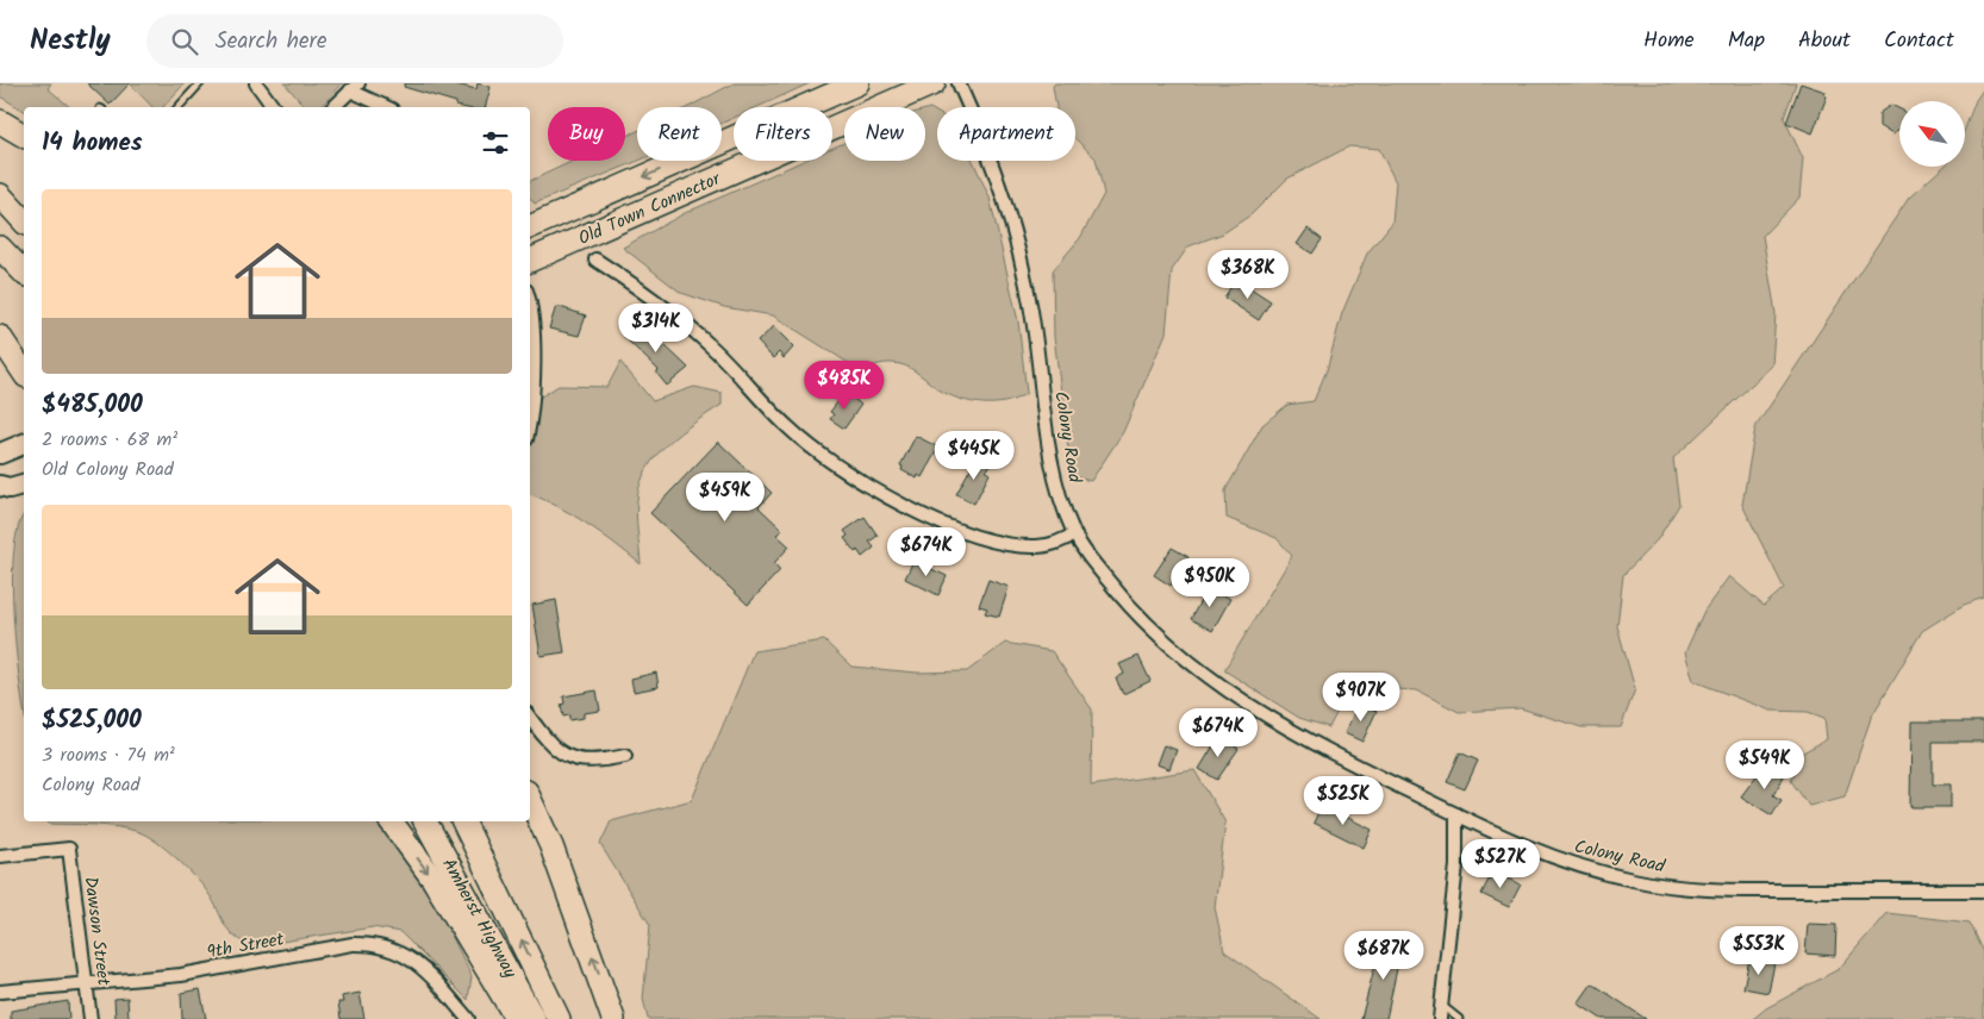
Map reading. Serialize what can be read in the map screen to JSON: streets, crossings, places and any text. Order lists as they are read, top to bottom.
{
  "streets": {
    "highway": ["Old Town Connector", "Amherst Highway"],
    "street": ["Colony Road", "Dawson Street", "9th Street"]
  },
  "crossings": [
    ["Dawson Street", "9th Street"]
  ],
  "north": "top left",
  "page": {
    "header": "Nestly",
    "search": "Search here",
    "nav": [
      "Home",
      "Map",
      "About",
      "Contact"
    ],
    "chip": [
      "Buy",
      "Rent",
      "Filters",
      "New",
      "Apartment"
    ],
    "heading": "14 homes",
    "list": [
      {
        "name": "$485,000",
        "note": "2 rooms · 68 m² · Old Colony Road"
      },
      {
        "name": "$525,000",
        "note": "3 rooms · 74 m² · Colony Road"
      }
    ],
    "price": [
      "$368K",
      "$314K",
      "$485K",
      "$445K",
      "$459K",
      "$674K",
      "$950K",
      "$907K",
      "$674K",
      "$549K",
      "$525K",
      "$527K",
      "$553K",
      "$687K"
    ]
  }
}
